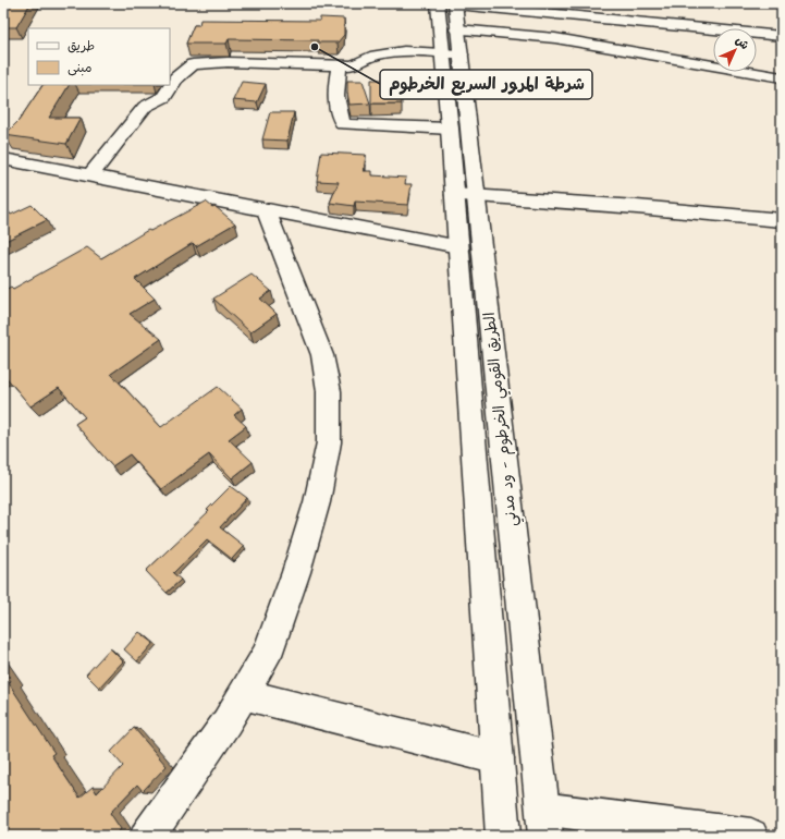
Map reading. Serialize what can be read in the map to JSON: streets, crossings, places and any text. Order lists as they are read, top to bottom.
{
  "streets": {
    "main road": ["الطريق القومي الخرطوم - ود مدني"]
  },
  "places": ["شرطة المرور السريع الخرطوم"],
  "legend": ["طريق", "مبنى"],
  "north": "top right"
}
